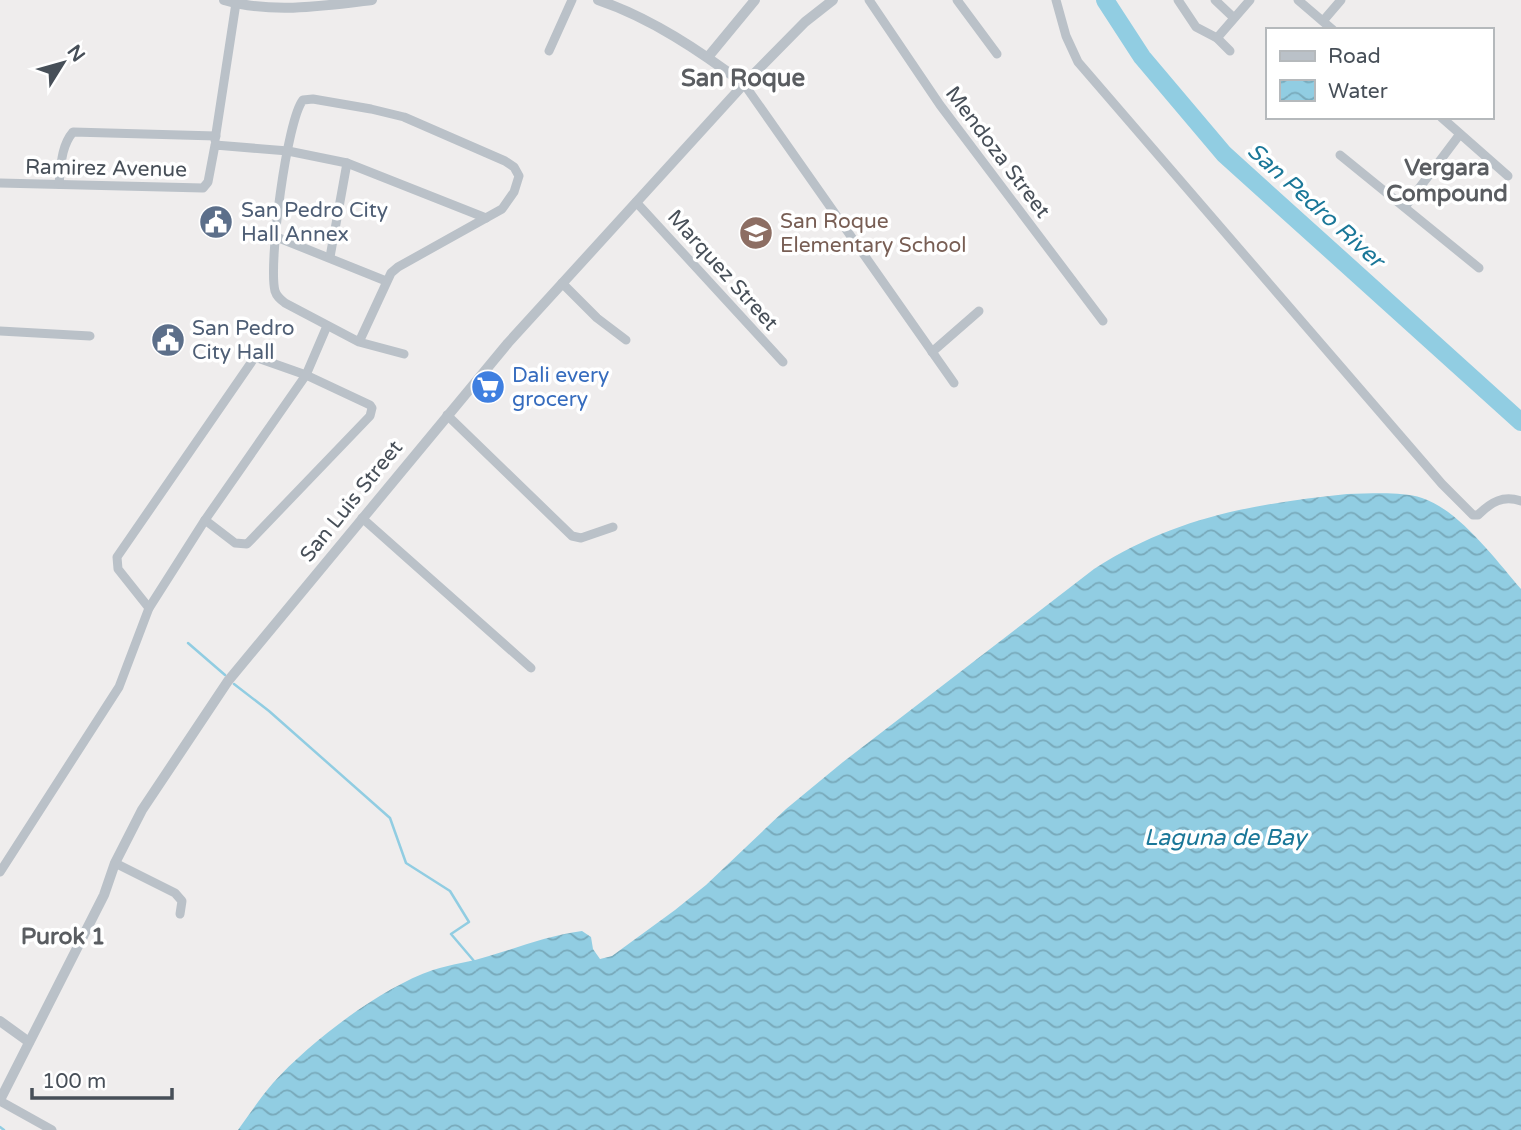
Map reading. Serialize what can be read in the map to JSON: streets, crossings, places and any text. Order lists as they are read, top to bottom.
{
  "streets": {
    "street": [
      "Mendoza Street",
      "Ramirez Avenue",
      "Marquez Street",
      "San Luis Street"
    ]
  },
  "crossings": [
    ["Marquez Street", "San Luis Street"]
  ],
  "districts": ["San Roque", "Vergara Compound", "Purok 1"],
  "water": ["San Pedro River", "Laguna de Bay"],
  "places": {
    "public building": ["San Pedro City Hall Annex", "San Pedro City Hall"],
    "school or university": ["San Roque Elementary School"],
    "supermarket": ["Dali every grocery"]
  },
  "legend": ["Road", "Water"],
  "scale_bar": "100 m",
  "north": "top right"
}
